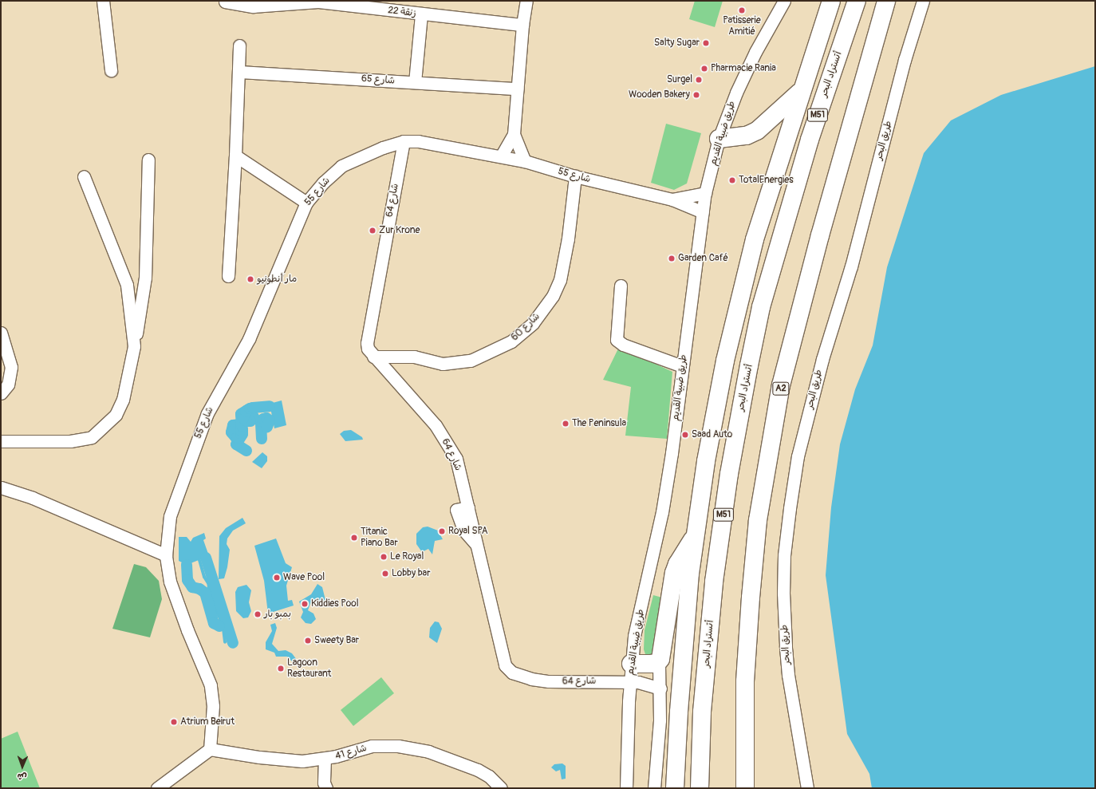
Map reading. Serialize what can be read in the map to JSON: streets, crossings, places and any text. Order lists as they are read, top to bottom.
{
  "streets": {
    "highway": ["أتستراد البحر", "M51", "A2"],
    "street": [
      "زنقة 22",
      "شارع 65",
      "طريق ضبية القديم",
      "طريق البحر",
      "شارع 55",
      "شارع 64",
      "شارع 60",
      "شارع 41"
    ]
  },
  "crossings": [
    ["طريق ضبية القديم", "شارع 55"],
    ["طريق ضبية القديم", "شارع 64"],
    ["شارع 55", "شارع 64"],
    ["شارع 55", "شارع 60"],
    ["شارع 55", "شارع 41"],
    ["شارع 64", "شارع 60"]
  ],
  "places": [
    "Patisserie Amitié",
    "Salty Sugar",
    "Pharmacie Rania",
    "Surgel",
    "Wooden Bakery",
    "TotalEnergies",
    "Zur Krone",
    "Garden Café",
    "مار أنطونيو",
    "The Peninsula",
    "Saad Auto",
    "Royal SPA",
    "Titanic Piano Bar",
    "Le Royal",
    "Lobby bar",
    "Wave Pool",
    "Kiddies Pool",
    "بمبو بار",
    "Sweety Bar",
    "Lagoon Restaurant",
    "Atrium Beirut"
  ],
  "north": "bottom"
}
